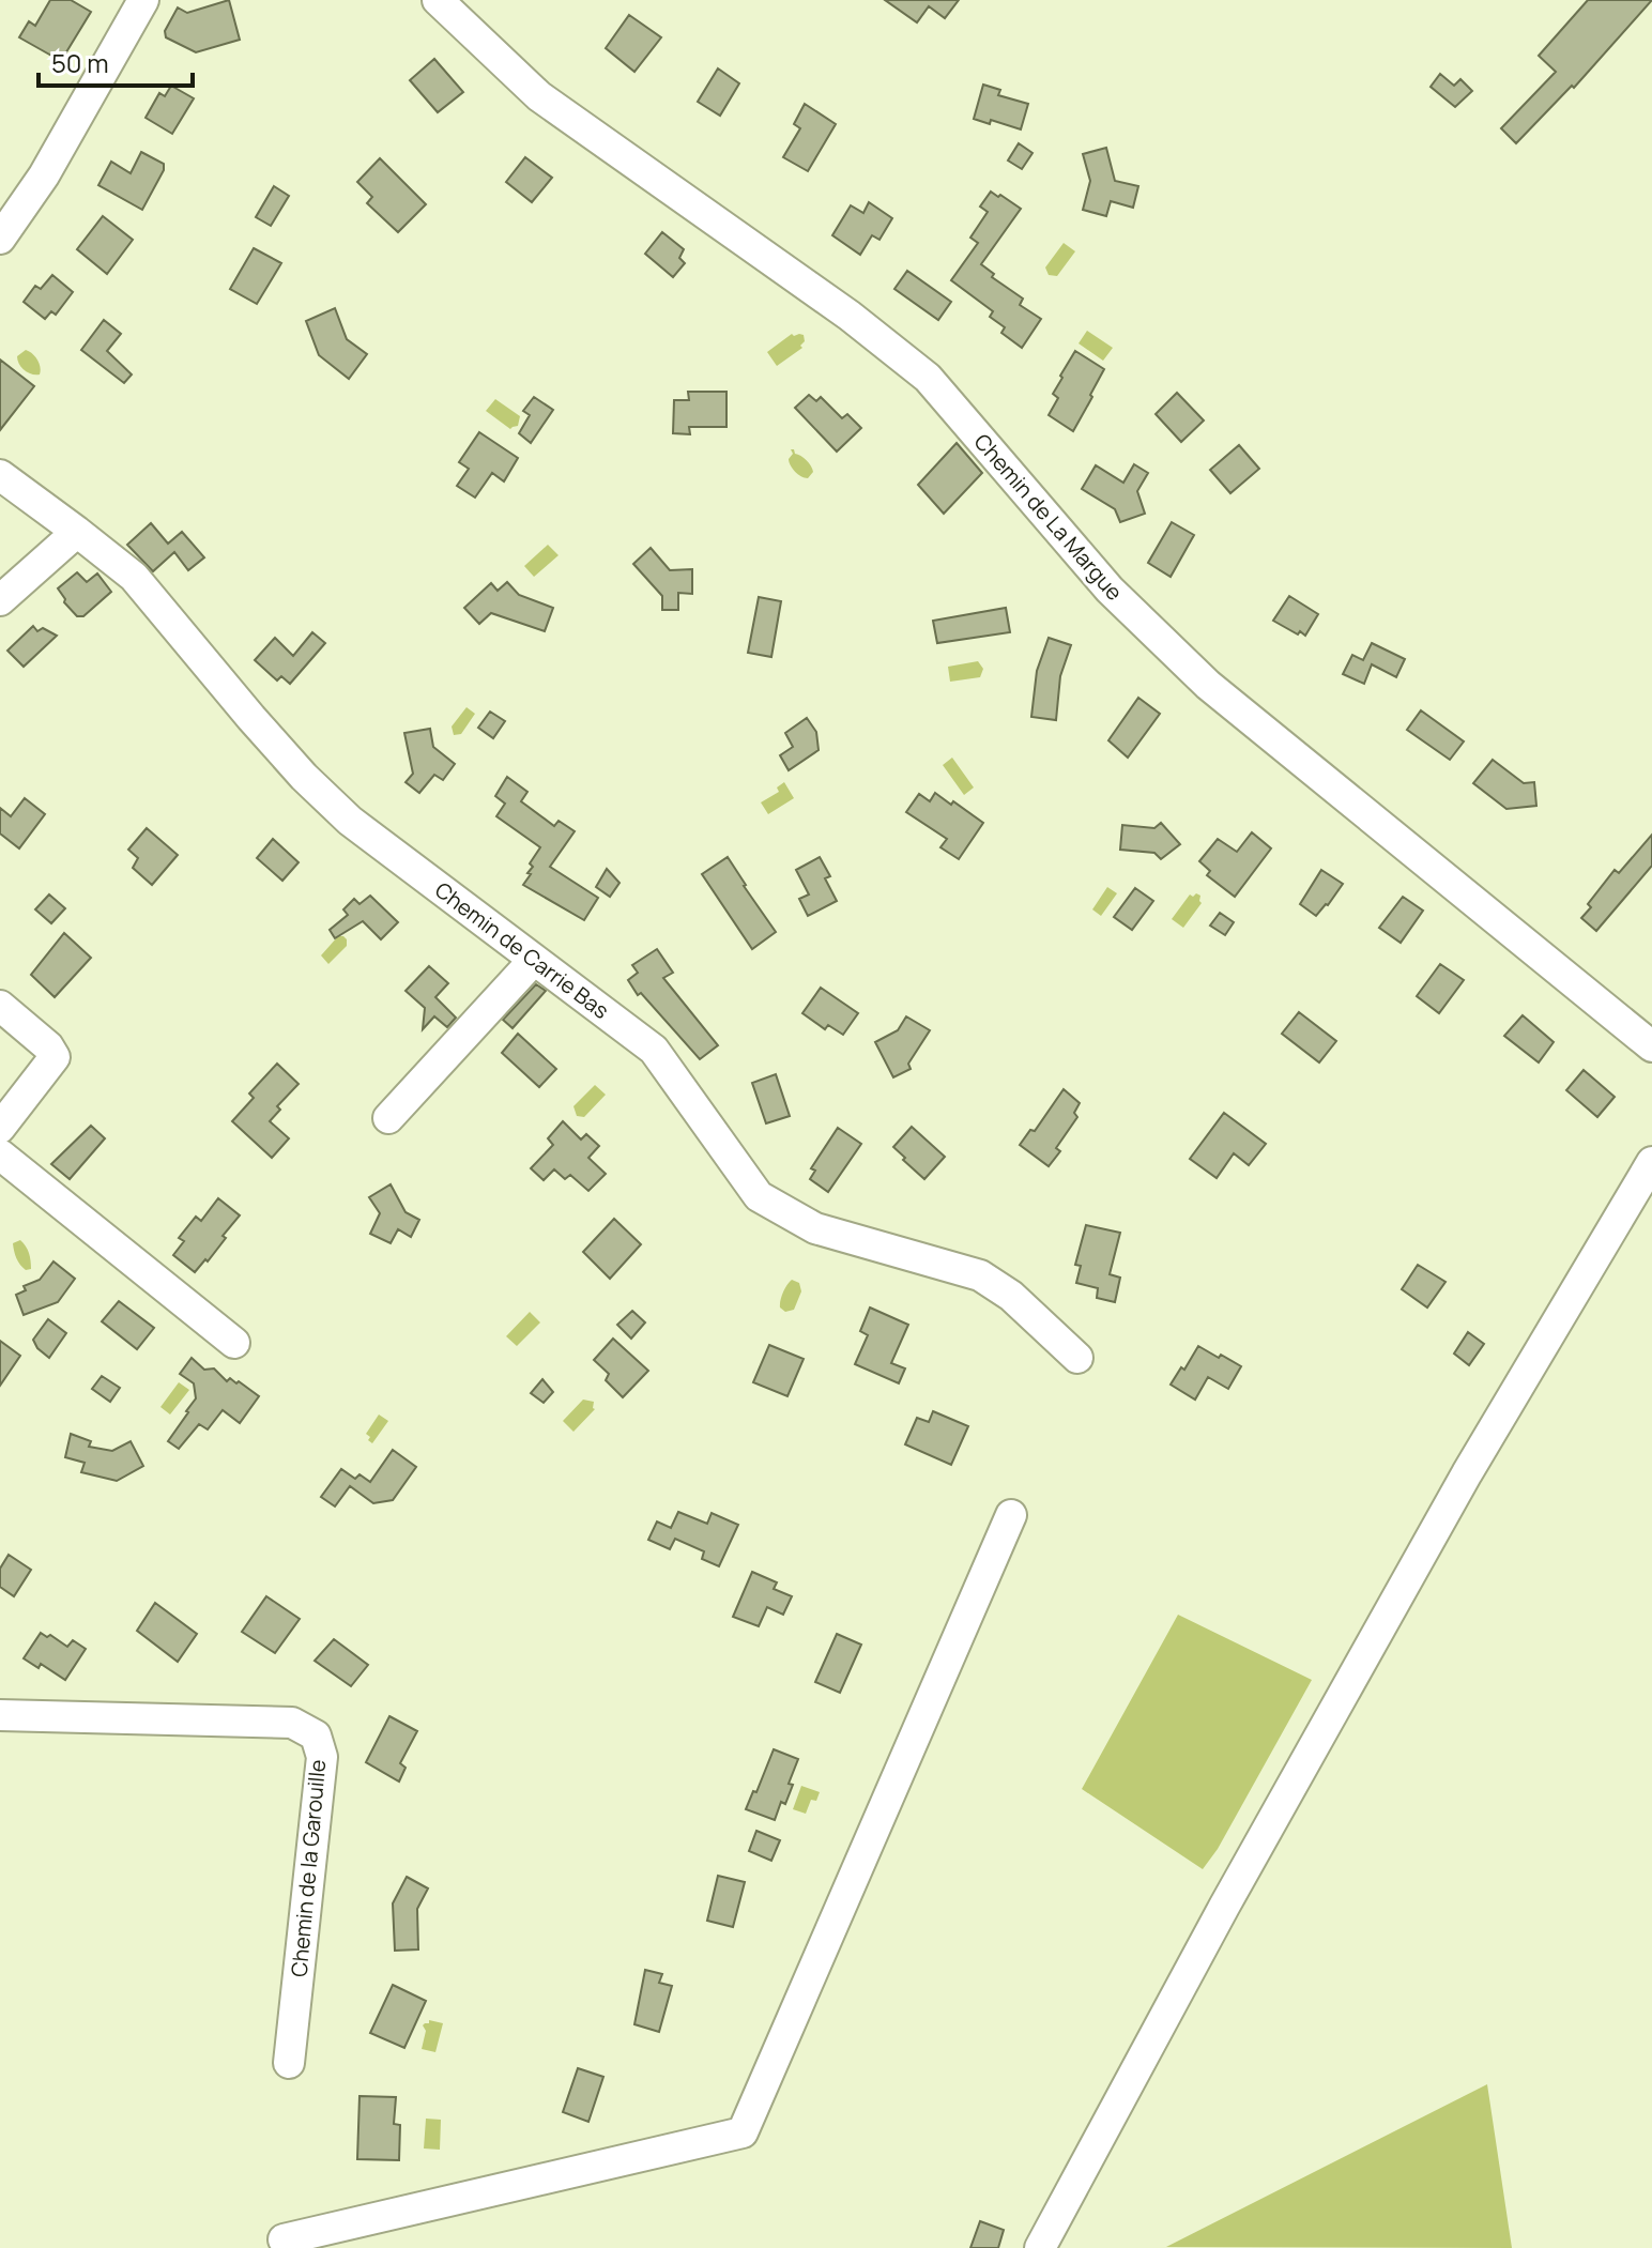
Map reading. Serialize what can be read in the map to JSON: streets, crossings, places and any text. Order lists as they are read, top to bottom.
{
  "streets": {
    "street": ["Chemin de La Margue", "Chemin de Carrie Bas", "Chemin de la Garouille"]
  },
  "scale_bar": "50 m"
}
